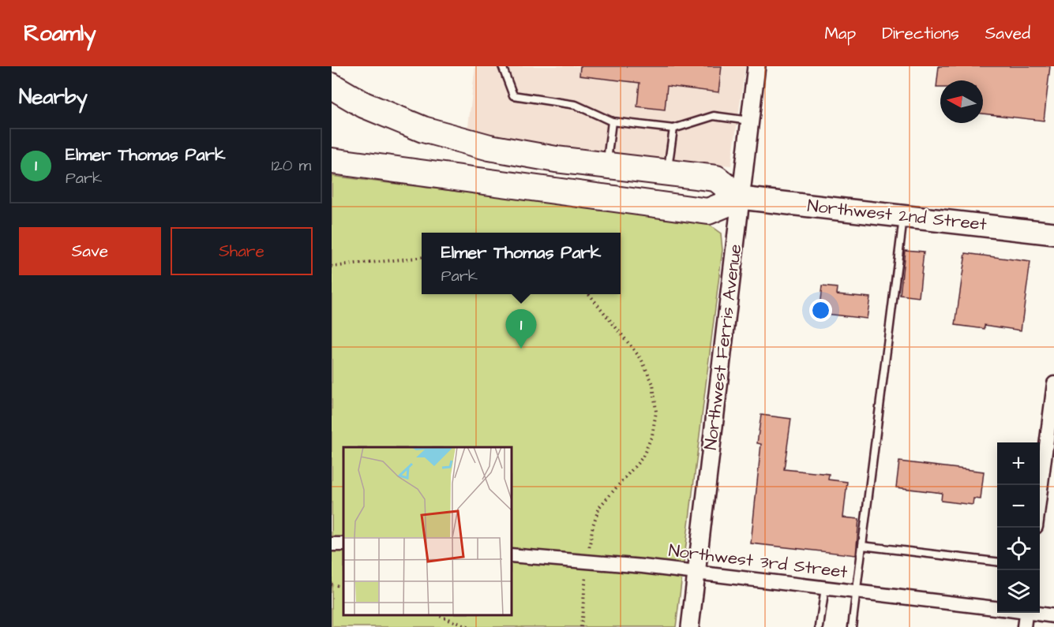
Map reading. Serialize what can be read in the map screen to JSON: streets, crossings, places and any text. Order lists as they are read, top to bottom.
{
  "streets": {
    "main road": ["Northwest 2nd Street"],
    "street": ["Northwest Ferris Avenue", "Northwest 3rd Street"]
  },
  "crossings": [
    ["Northwest 2nd Street", "Northwest Ferris Avenue"],
    ["Northwest Ferris Avenue", "Northwest 3rd Street"]
  ],
  "north": "left",
  "page": {
    "header": "Roamly",
    "nav": ["Map", "Directions", "Saved"],
    "heading": "Nearby",
    "list": [
      {
        "mark": "1",
        "name": "Elmer Thomas Park",
        "note": "Park",
        "value": "120 m"
      }
    ],
    "buttons": ["Save", "Share"],
    "popup": ["Elmer Thomas Park", "Park"],
    "pins": "1",
    "map_buttons": ["+", "−"]
  }
}
